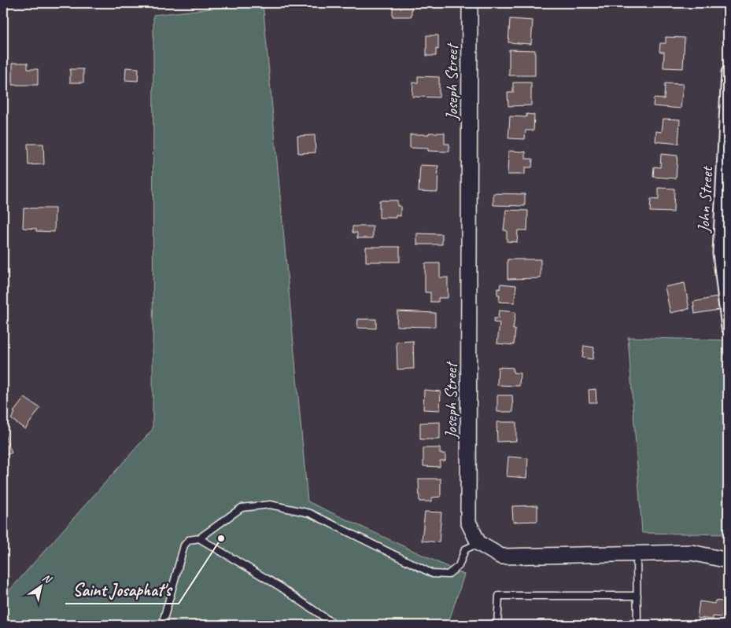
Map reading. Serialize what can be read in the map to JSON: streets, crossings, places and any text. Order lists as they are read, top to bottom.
{
  "streets": {
    "street": ["Joseph Street", "John Street"]
  },
  "places": ["Saint Josaphat's"],
  "north": "top right"
}
